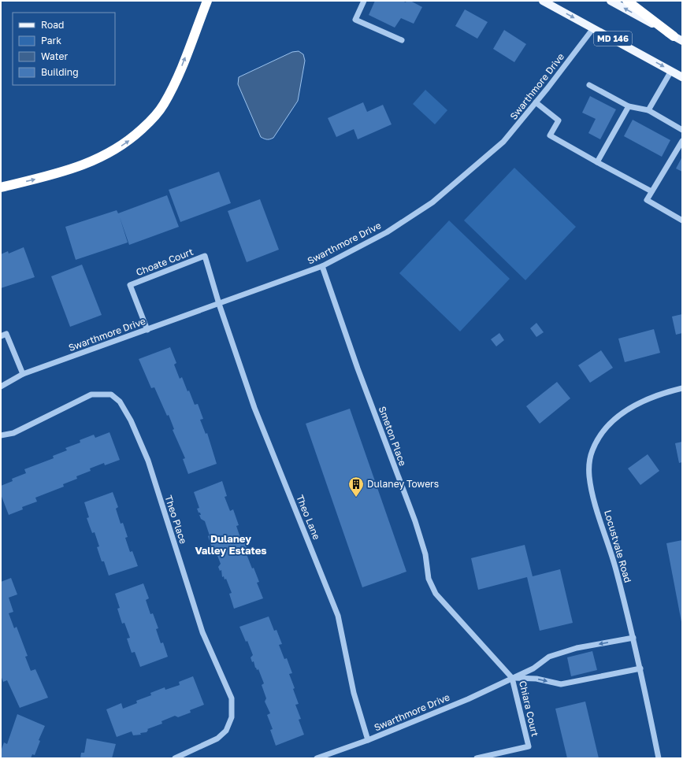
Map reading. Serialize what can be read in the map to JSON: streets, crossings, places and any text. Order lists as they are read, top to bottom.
{
  "streets": {
    "main road": ["MD 146"],
    "street": [
      "Swarthmore Drive",
      "Choate Court",
      "Smeton Place",
      "Theo Lane",
      "Theo Place",
      "Locustvale Road",
      "Chiara Court"
    ]
  },
  "crossings": [
    ["MD 146", "Swarthmore Drive"],
    ["Swarthmore Drive", "Choate Court"],
    ["Swarthmore Drive", "Smeton Place"],
    ["Swarthmore Drive", "Theo Lane"],
    ["Swarthmore Drive", "Locustvale Road"],
    ["Swarthmore Drive", "Chiara Court"],
    ["Choate Court", "Theo Lane"],
    ["Smeton Place", "Chiara Court"]
  ],
  "districts": ["Dulaney Valley Estates"],
  "places": {
    "building": ["Dulaney Towers"]
  },
  "legend": [
    "Road",
    "Park",
    "Water",
    "Building"
  ]
}
